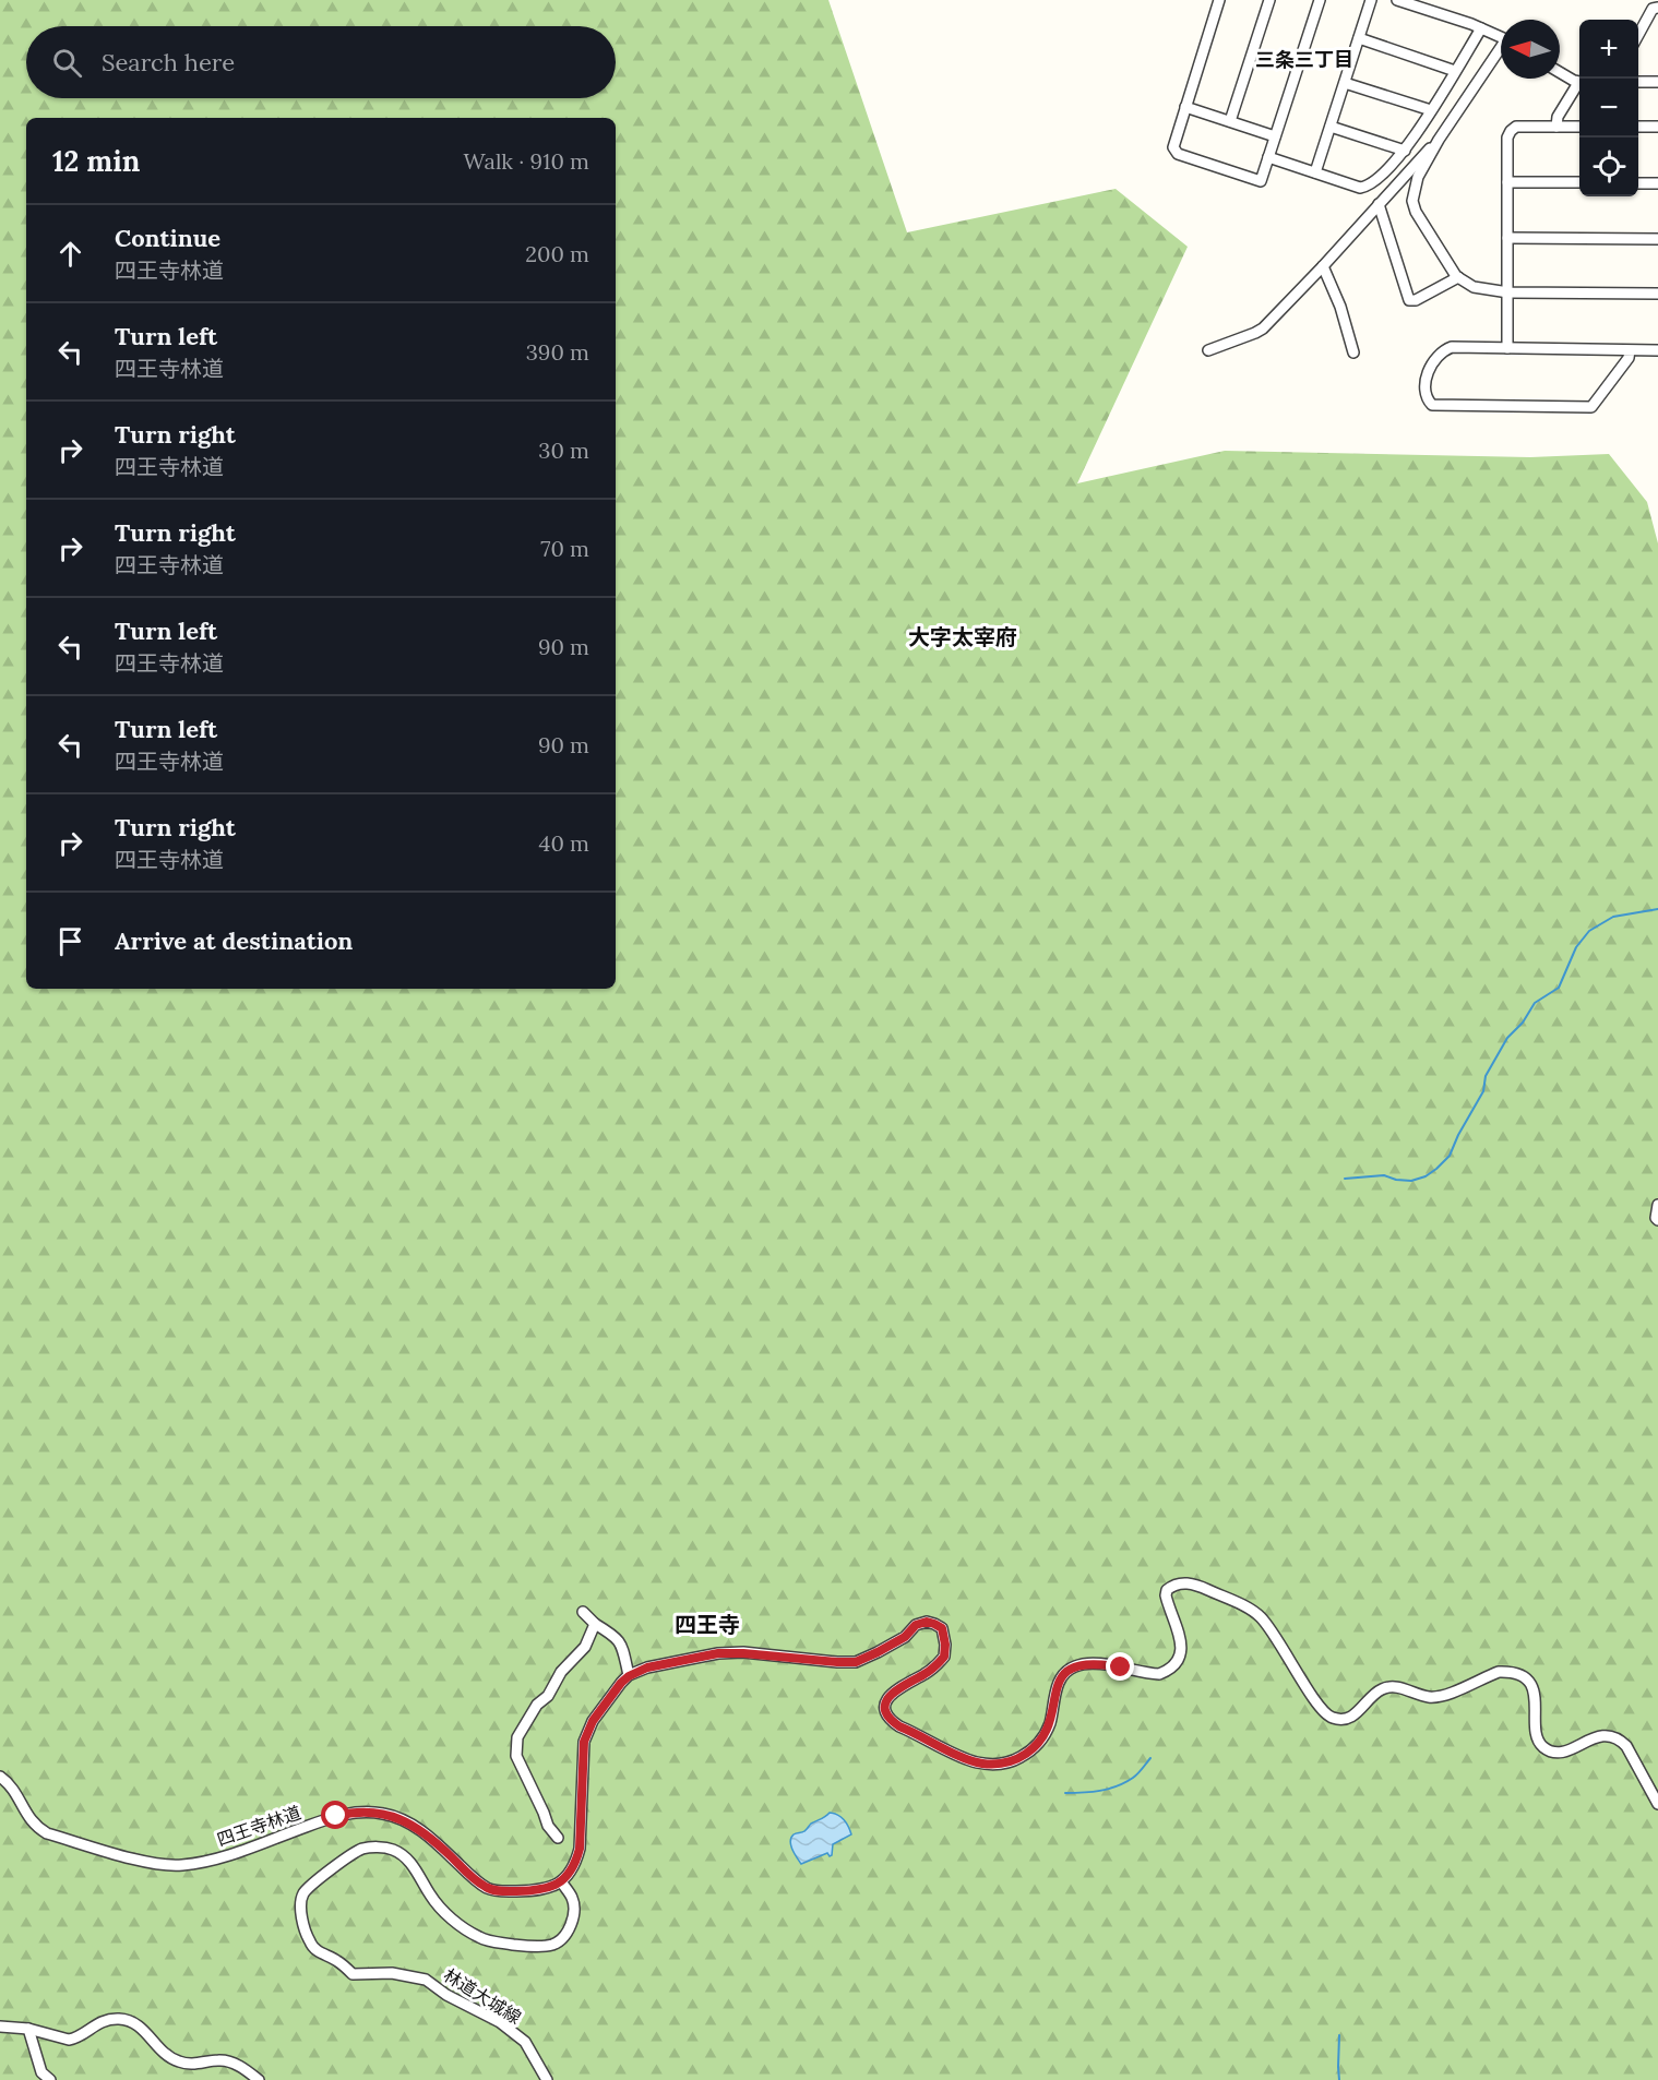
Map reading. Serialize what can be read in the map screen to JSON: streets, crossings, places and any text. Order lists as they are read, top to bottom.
{
  "streets": {
    "street": ["四王寺林道", "林道大城線"]
  },
  "crossings": [
    ["四王寺林道", "林道大城線"]
  ],
  "districts": ["三条三丁目", "大字太宰府", "四王寺"],
  "north": "left",
  "page": {
    "map_buttons": ["+", "−"],
    "search": "Search here",
    "heading": ["12 min", "Walk · 910 m"],
    "list": [
      ["Continue", "四王寺林道", "200 m"],
      ["Turn left", "四王寺林道", "390 m"],
      ["Turn right", "四王寺林道", "30 m"],
      ["Turn right", "四王寺林道", "70 m"],
      ["Turn left", "四王寺林道", "90 m"],
      ["Turn left", "四王寺林道", "90 m"],
      ["Turn right", "四王寺林道", "40 m"],
      "Arrive at destination"
    ]
  }
}
